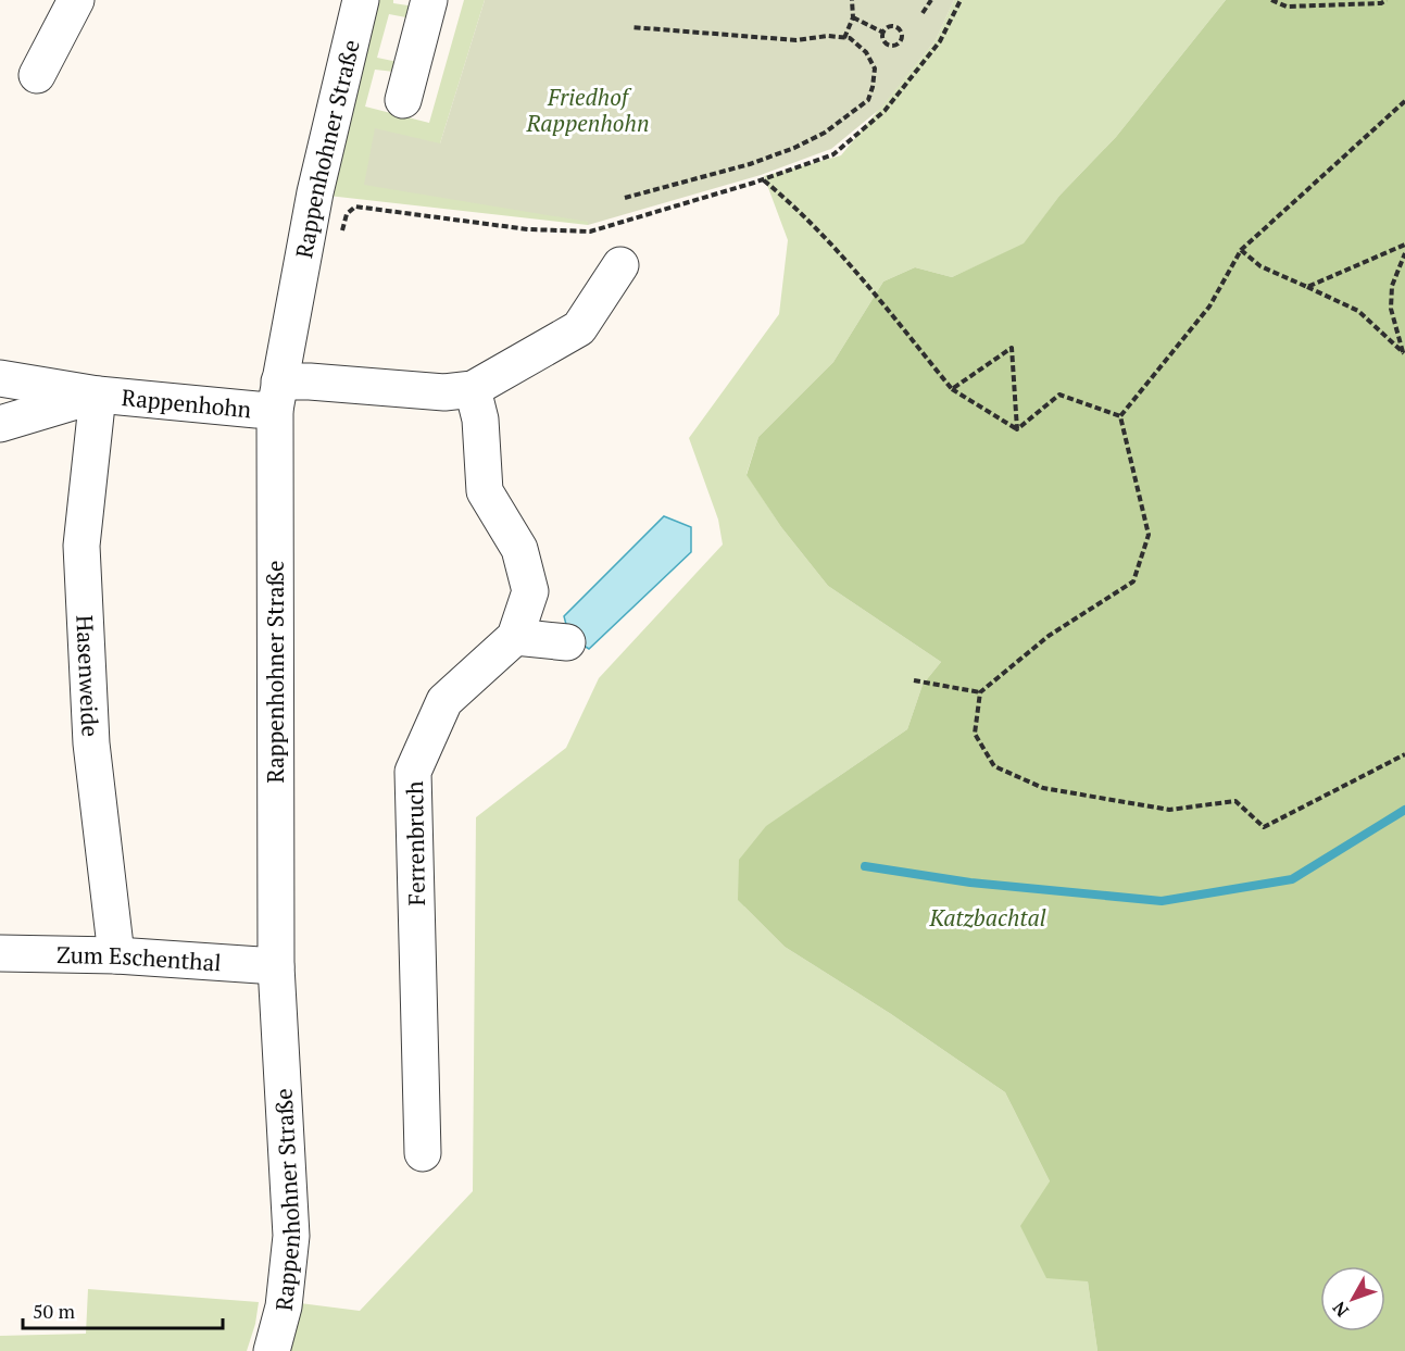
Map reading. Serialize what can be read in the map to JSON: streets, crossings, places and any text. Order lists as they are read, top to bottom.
{
  "streets": {
    "street": [
      "Rappenhohner Straße",
      "Rappenhohn",
      "Hasenweide",
      "Ferrenbruch",
      "Zum Eschenthal"
    ]
  },
  "crossings": [
    ["Rappenhohner Straße", "Rappenhohn"],
    ["Rappenhohner Straße", "Zum Eschenthal"],
    ["Rappenhohn", "Hasenweide"],
    ["Hasenweide", "Zum Eschenthal"]
  ],
  "parks": ["Friedhof Rappenhohn", "Katzbachtal"],
  "scale_bar": "50 m",
  "north": "bottom left"
}
